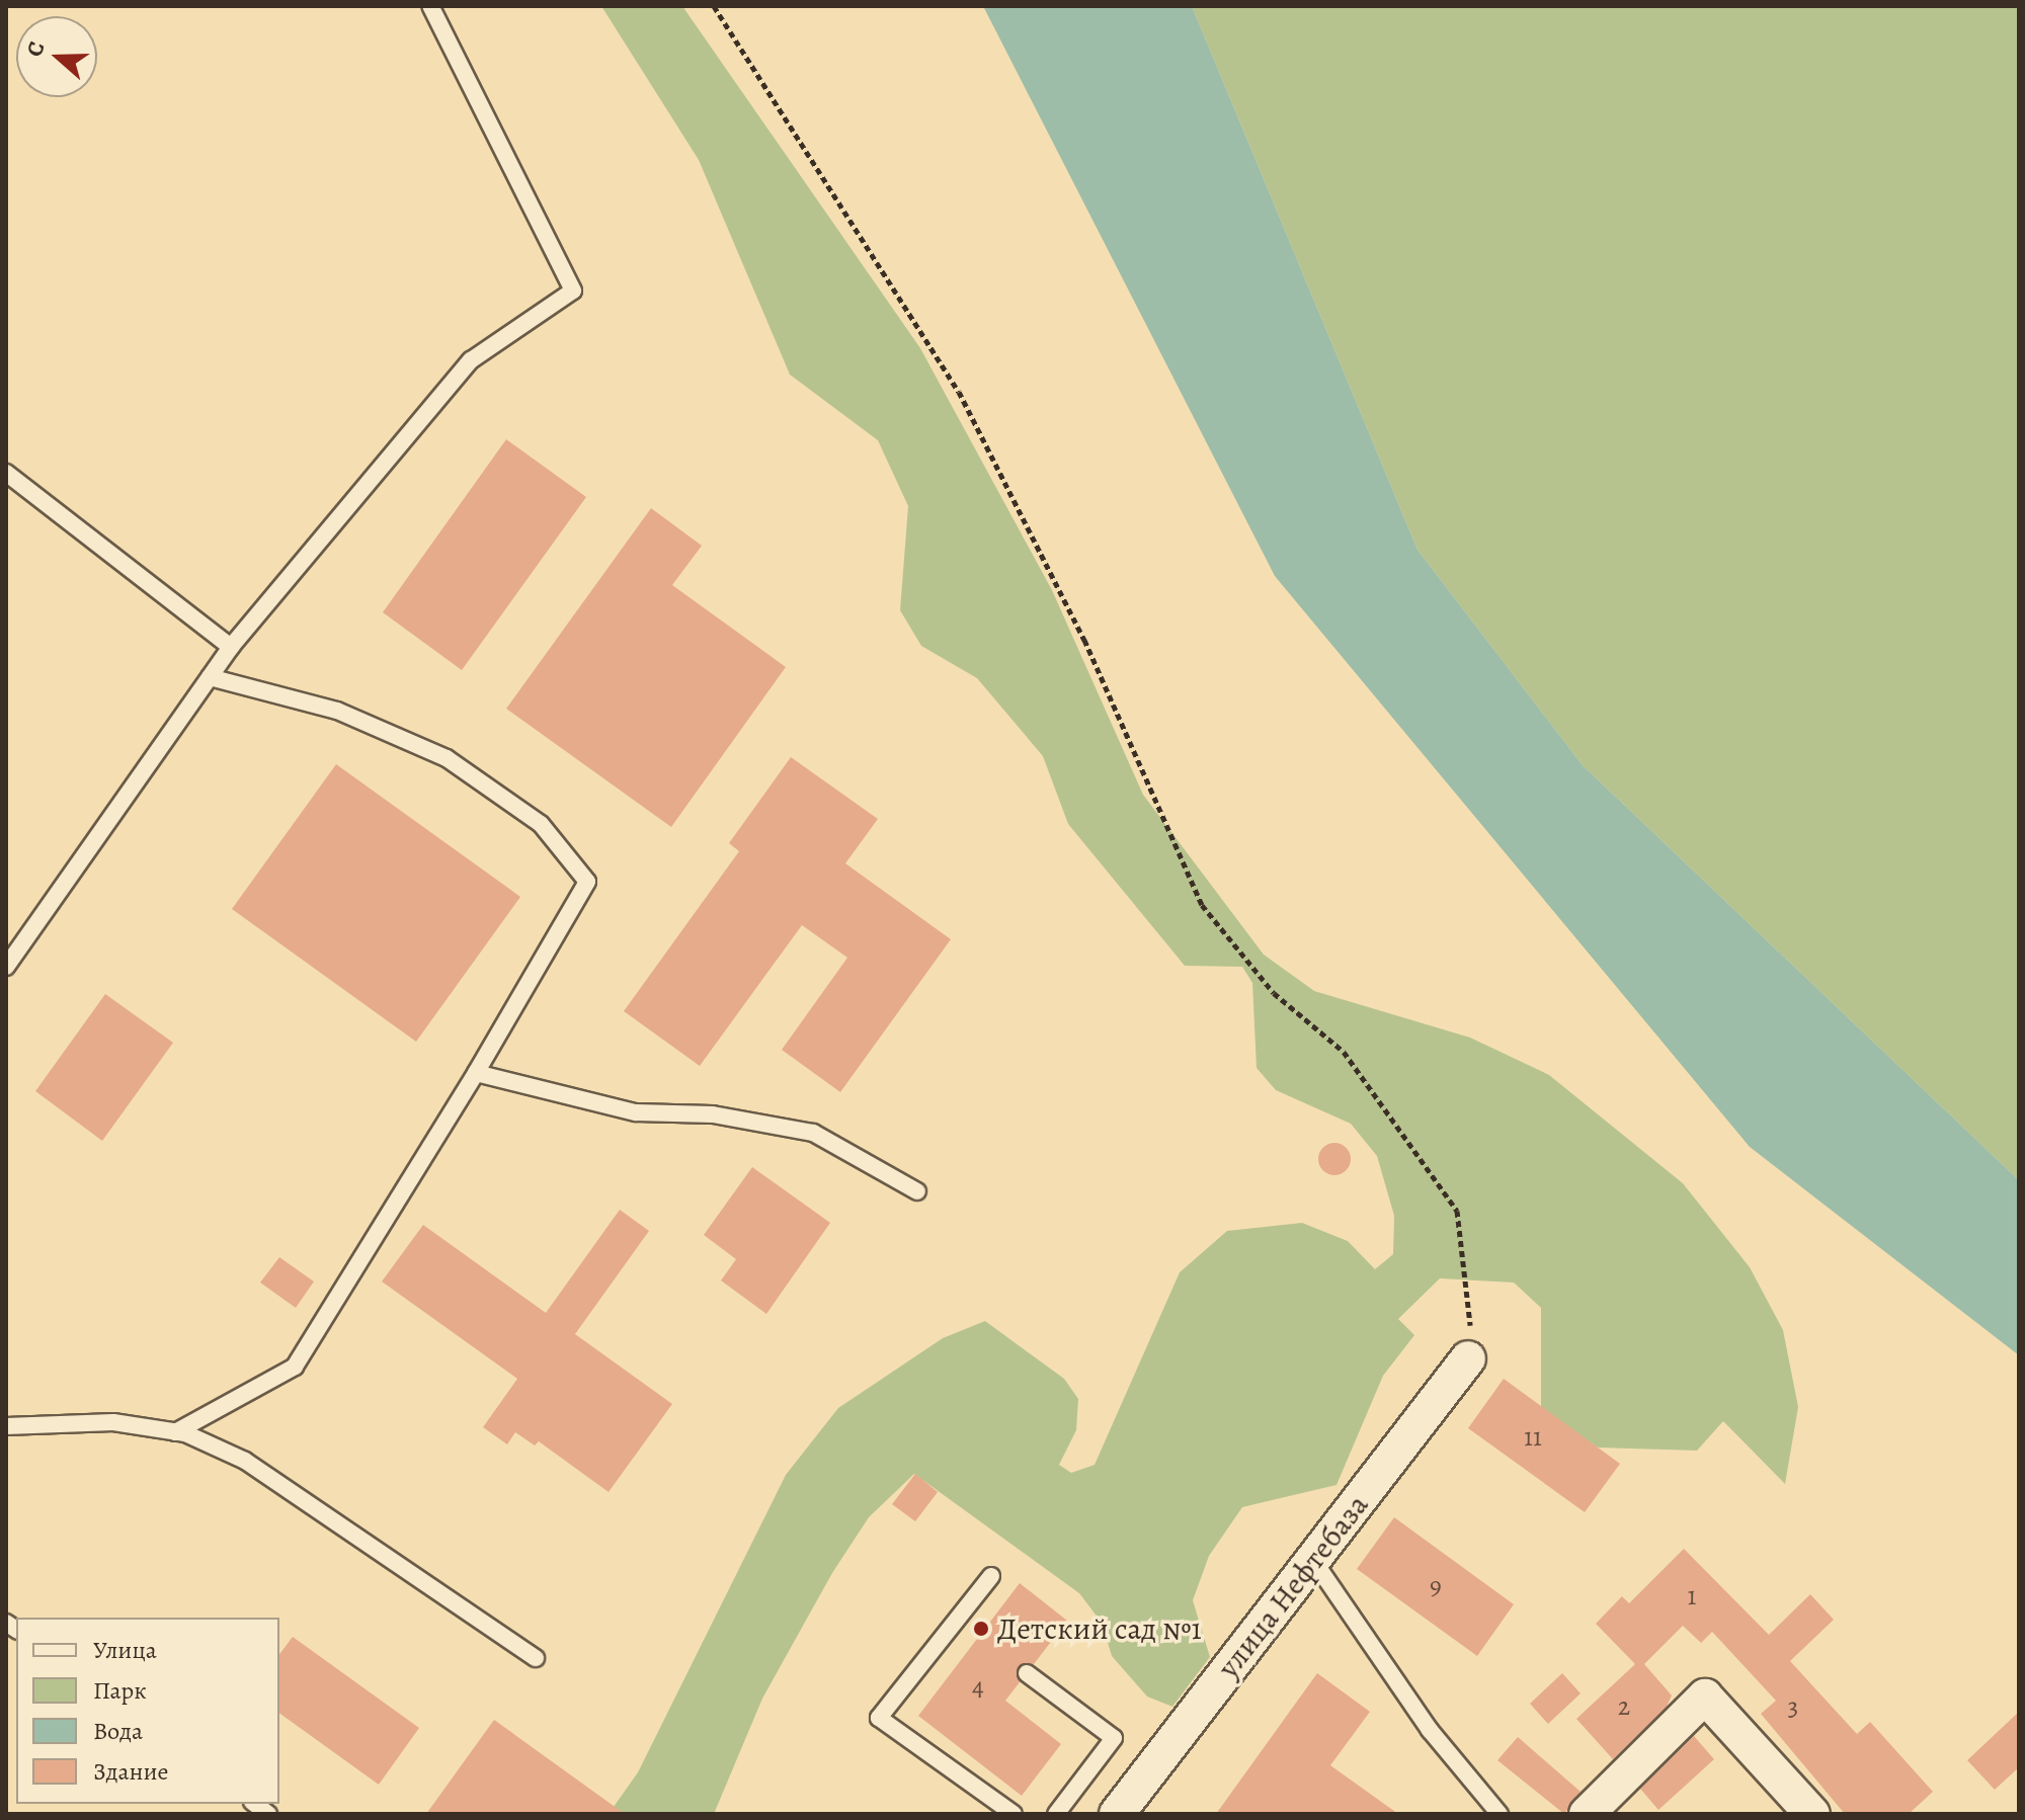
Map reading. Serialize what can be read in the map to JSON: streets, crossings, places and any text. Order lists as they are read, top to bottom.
{
  "streets": {
    "street": ["улица Нефтебаза"]
  },
  "places": ["Детский сад №1"],
  "house_numbers": [
    "11",
    "9",
    "1",
    "4",
    "2",
    "3"
  ],
  "legend": [
    "Улица",
    "Парк",
    "Вода",
    "Здание"
  ],
  "north": "left"
}
